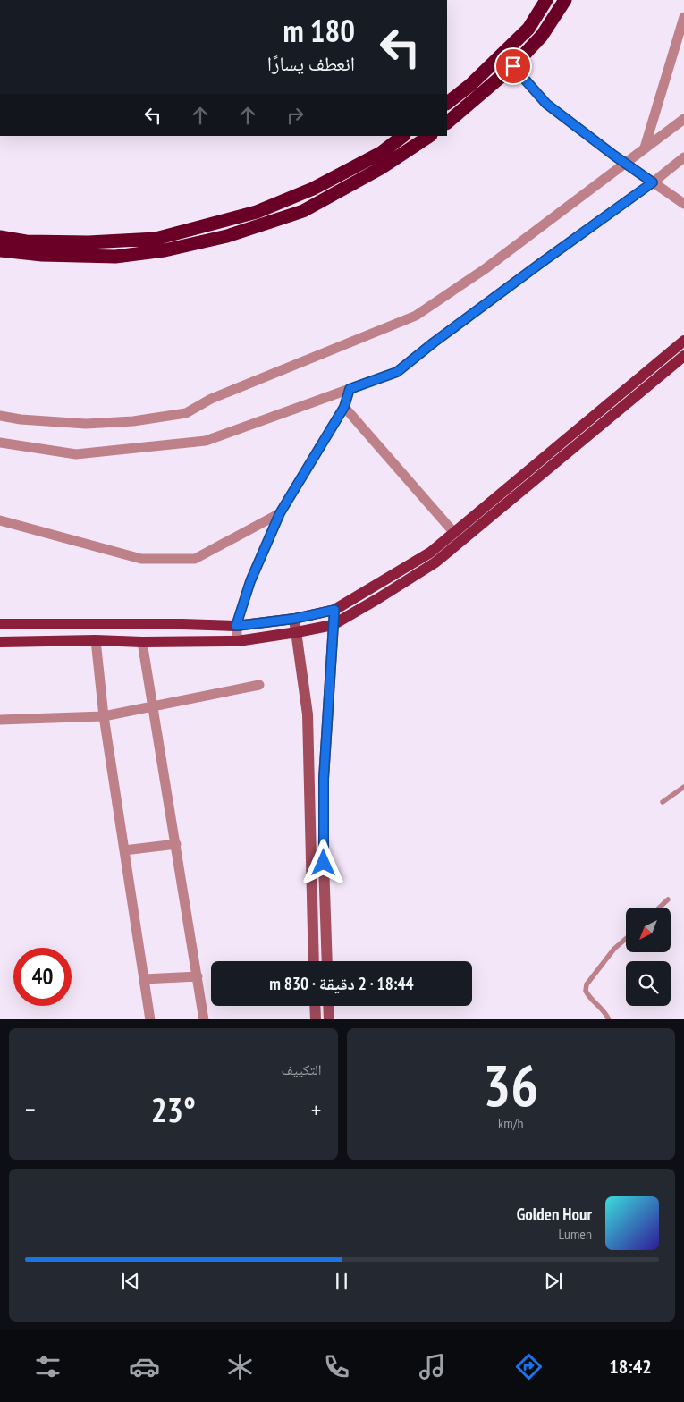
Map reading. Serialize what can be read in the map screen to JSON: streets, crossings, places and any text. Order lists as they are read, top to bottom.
{
  "north": "bottom left",
  "page": {
    "turn": ["180 m", "انعطف يسارًا"],
    "limit": "40",
    "trip": "18:44 · 2 دقيقة · 830 m",
    "tile": [
      ["36", "km/h"],
      "التكييف"
    ],
    "heat": ["−", "23°", "+"],
    "song": ["Golden Hour", "Lumen"],
    "tabs": "18:42"
  }
}
